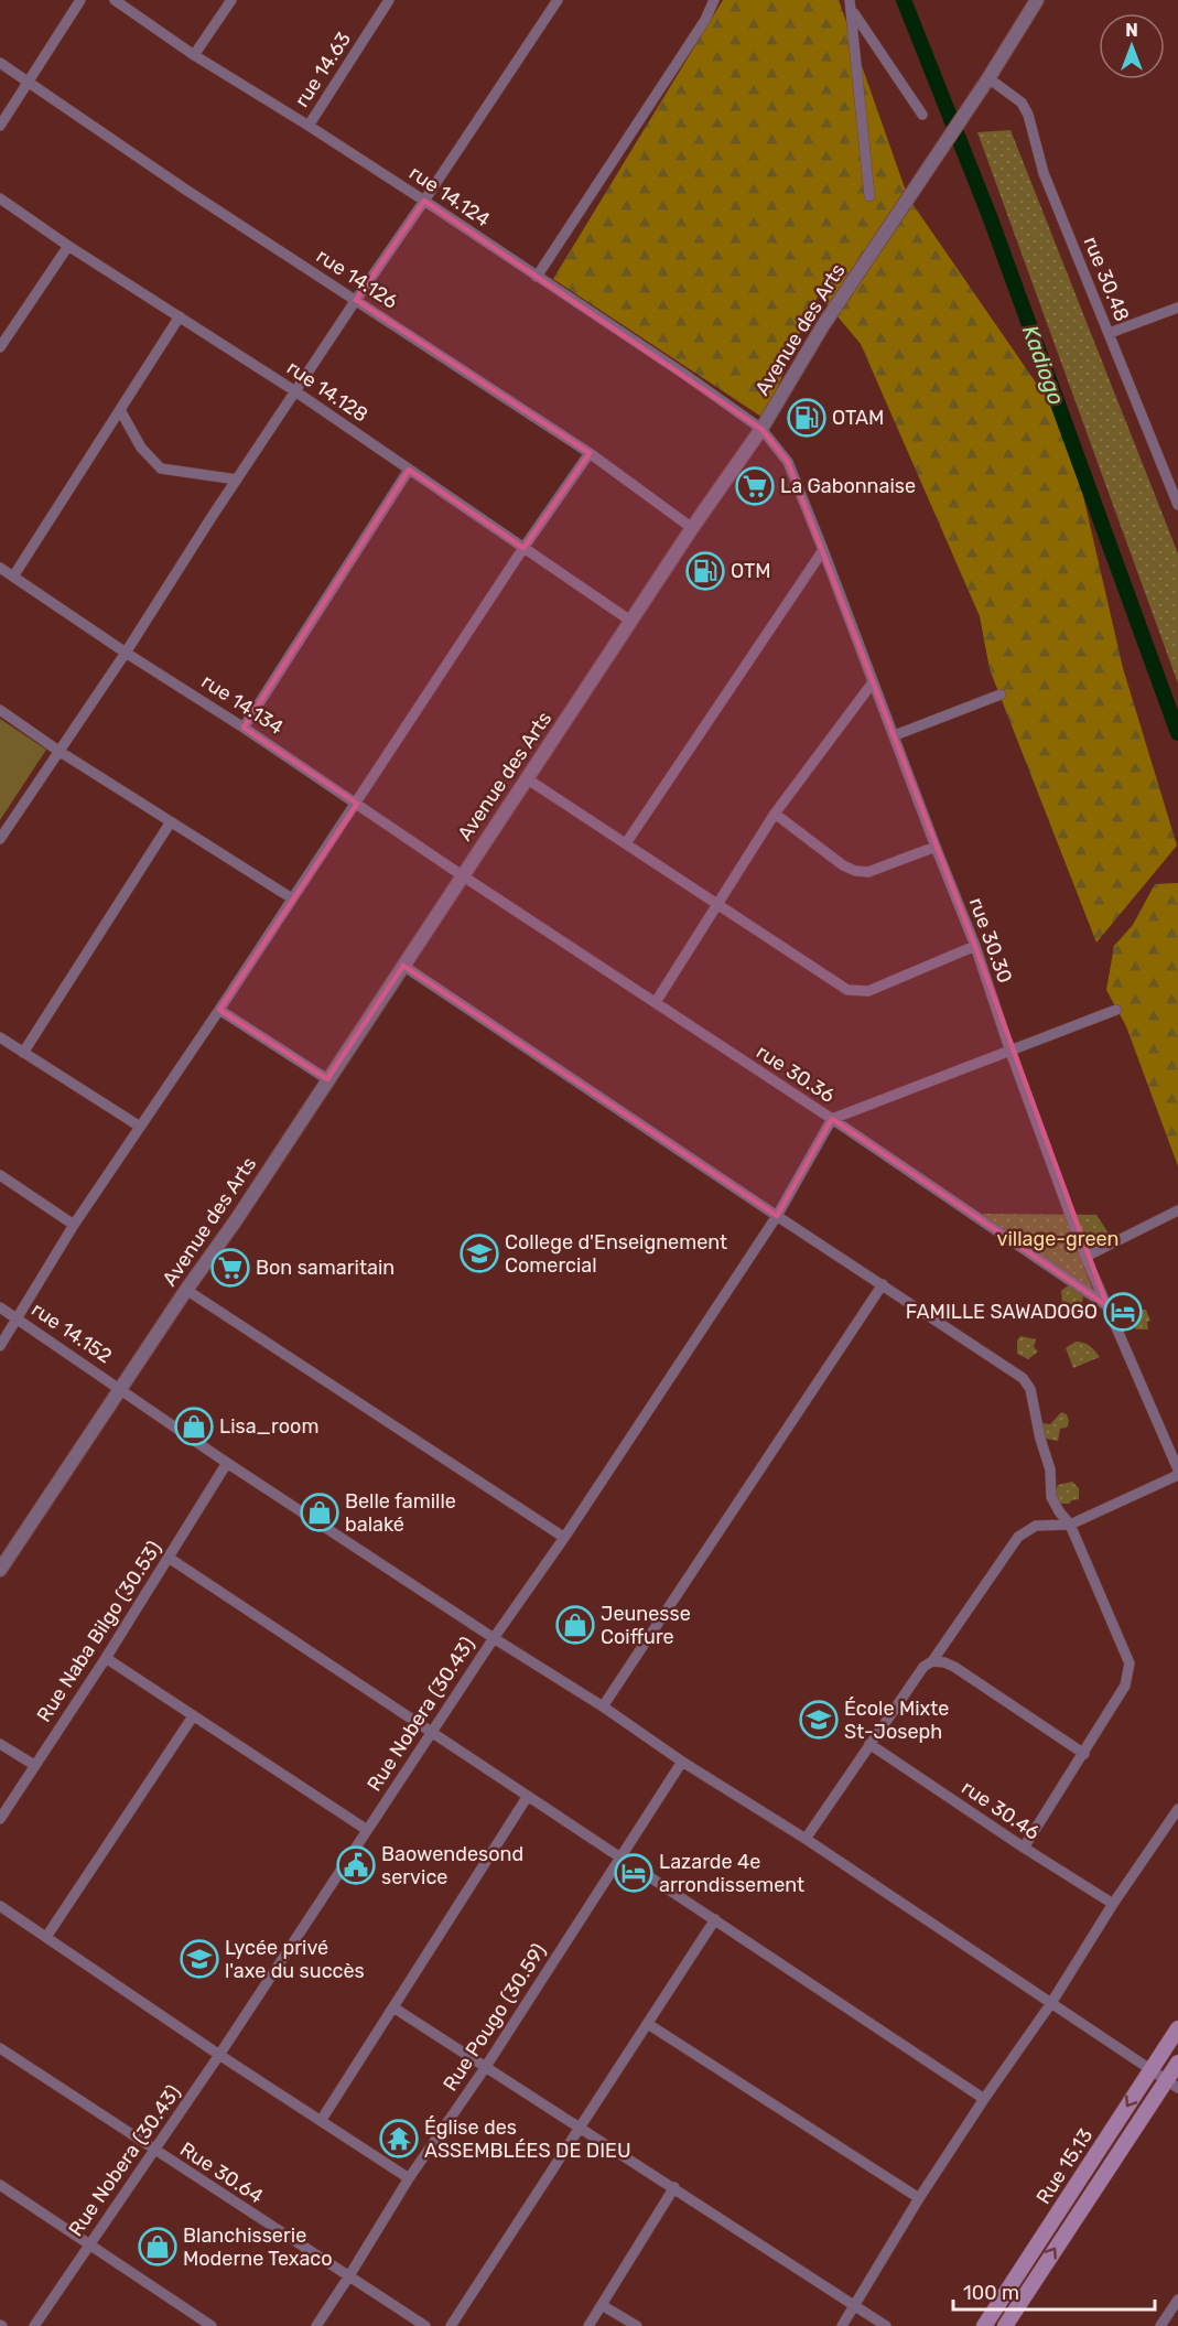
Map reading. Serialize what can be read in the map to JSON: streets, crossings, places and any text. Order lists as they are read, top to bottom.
{
  "streets": {
    "main road": ["Rue 15.13"],
    "street": [
      "rue 14.63",
      "rue 14.124",
      "rue 14.126",
      "rue 30.48",
      "Avenue des Arts",
      "rue 14.128",
      "rue 14.134",
      "rue 30.30",
      "rue 30.36",
      "rue 14.152",
      "Rue Naba Bilgo (30.53)",
      "Rue Nobera (30.43)",
      "rue 30.46",
      "Rue Pougo (30.59)",
      "Rue 30.64"
    ]
  },
  "crossings": [
    ["rue 14.63", "rue 14.124"],
    ["rue 14.124", "Avenue des Arts"],
    ["rue 14.124", "rue 30.30"],
    ["rue 14.126", "Avenue des Arts"],
    ["rue 30.48", "Avenue des Arts"],
    ["Avenue des Arts", "rue 14.128"],
    ["Avenue des Arts", "rue 14.134"],
    ["Avenue des Arts", "rue 30.30"],
    ["Avenue des Arts", "rue 30.36"],
    ["Avenue des Arts", "rue 14.152"],
    ["rue 14.134", "rue 30.36"],
    ["rue 30.30", "rue 30.36"],
    ["rue 30.36", "Rue Nobera (30.43)"],
    ["rue 14.152", "Rue Naba Bilgo (30.53)"],
    ["rue 14.152", "Rue Nobera (30.43)"],
    ["rue 14.152", "Rue Pougo (30.59)"],
    ["rue 14.152", "Rue 15.13"],
    ["Rue Nobera (30.43)", "Rue 30.64"],
    ["Rue Pougo (30.59)", "Rue 30.64"]
  ],
  "water": ["Kadiogo"],
  "parks": ["village-green"],
  "places": {
    "fuel station": ["OTAM", "OTM"],
    "supermarket": ["La Gabonnaise", "Bon samaritain"],
    "school or university": ["College d'Enseignement Comercial", "École Mixte St-Joseph", "Lycée privé l'axe du succès"],
    "hotel": ["FAMILLE SAWADOGO", "Lazarde 4e arrondissement"],
    "shop": [
      "Lisa_room",
      "Belle famille balaké",
      "Jeunesse Coiffure",
      "Blanchisserie Moderne Texaco"
    ],
    "public building": ["Baowendesond service"],
    "temple": ["Église des ASSEMBLÉES DE DIEU"]
  },
  "scale_bar": "100 m",
  "north": "top"
}
